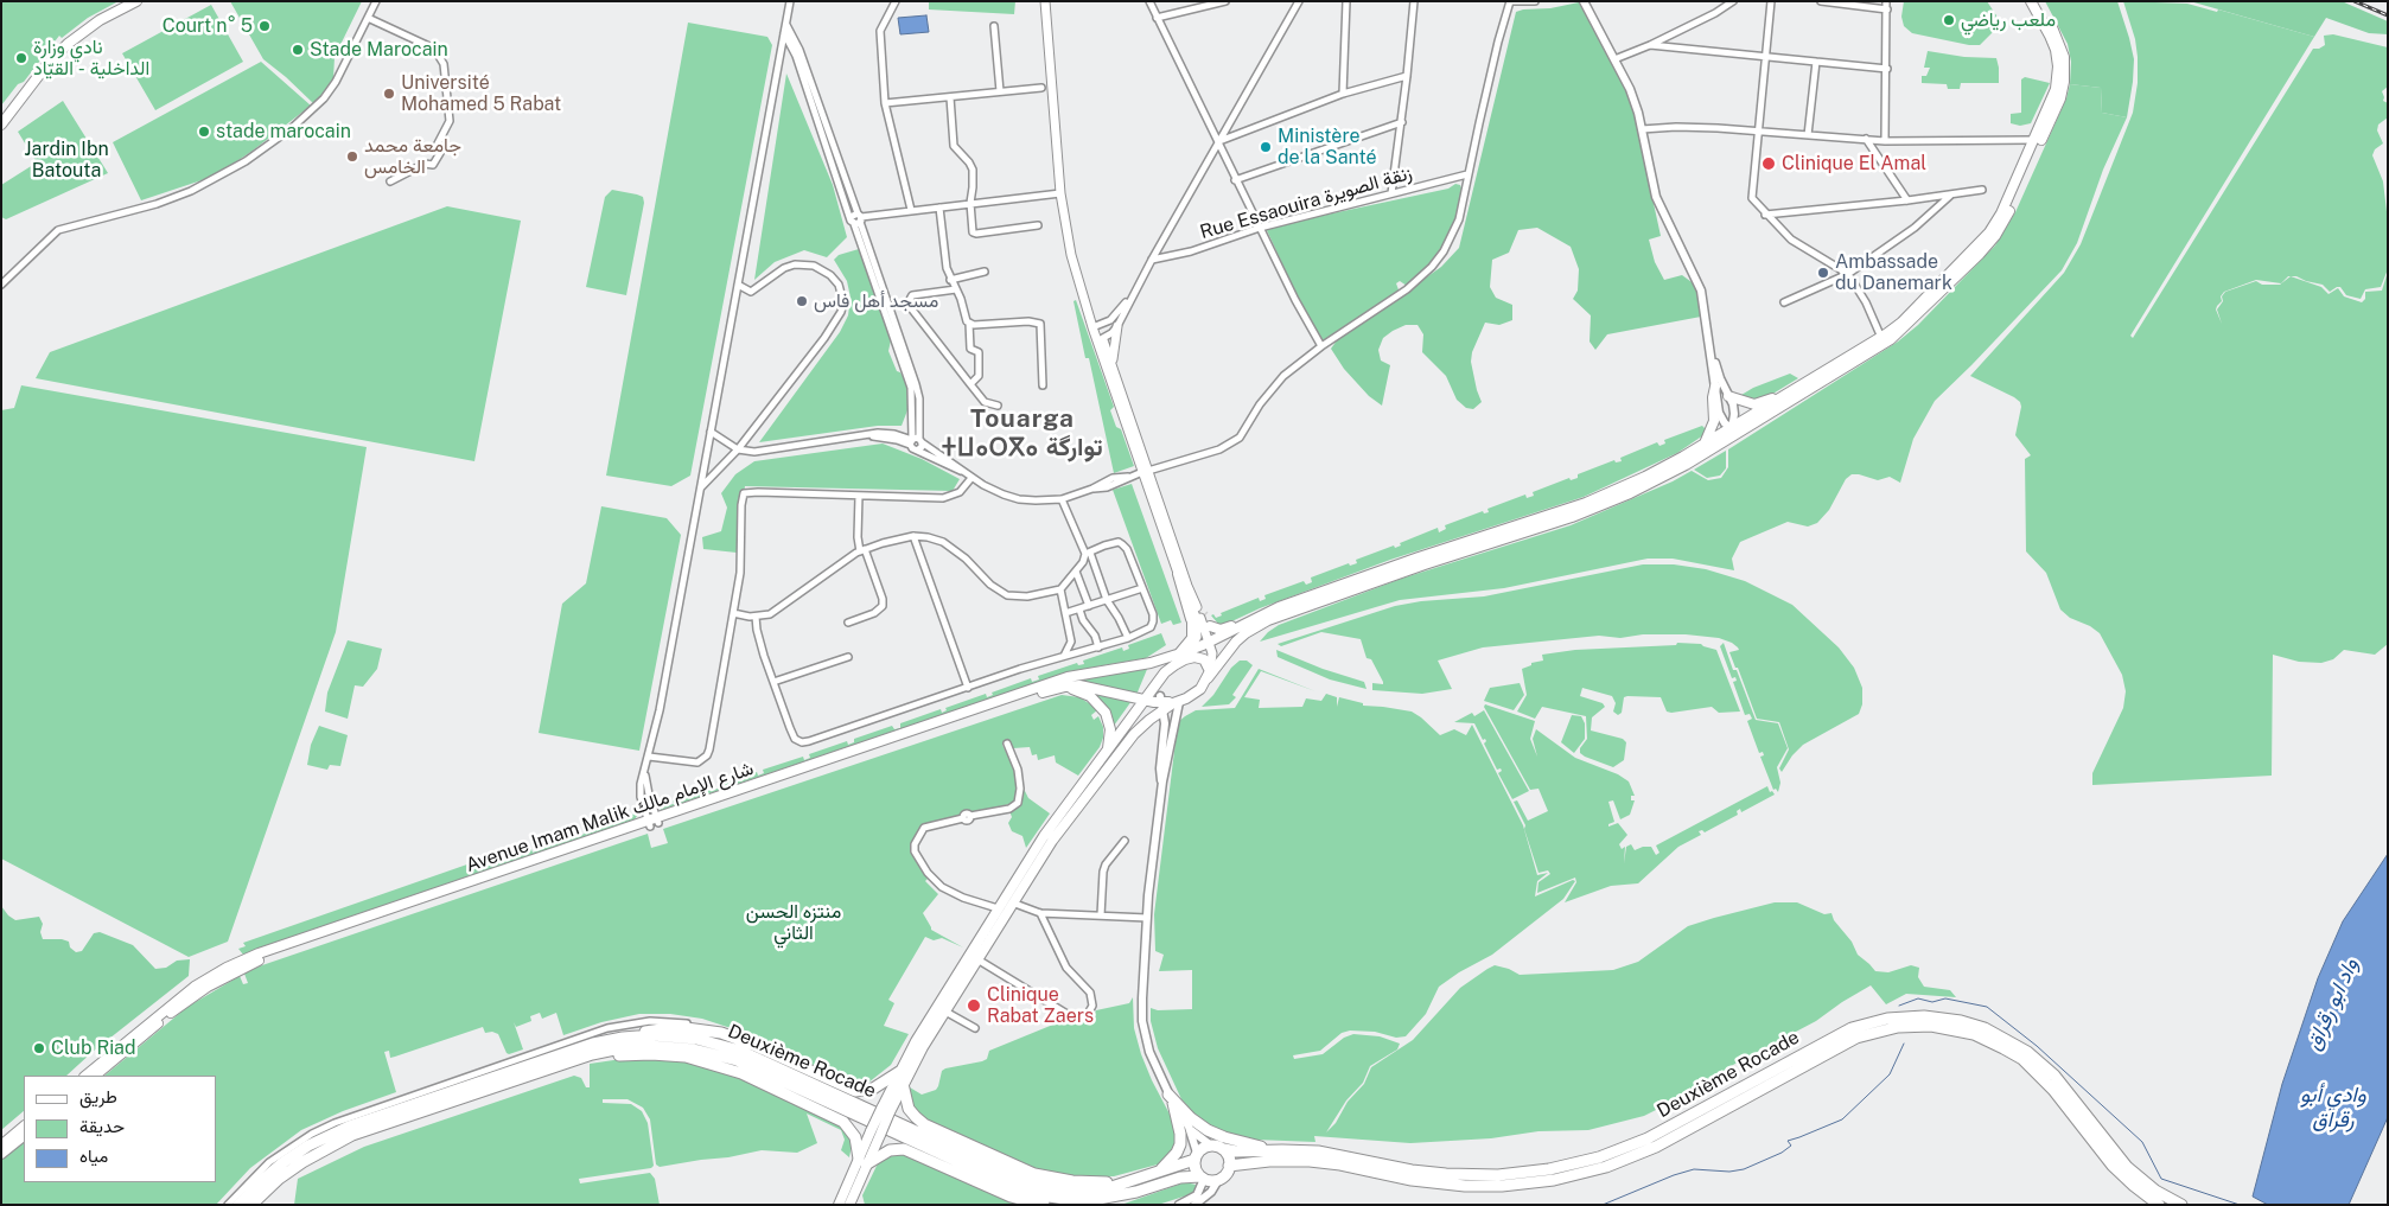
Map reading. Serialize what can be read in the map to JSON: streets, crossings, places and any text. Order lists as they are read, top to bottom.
{
  "streets": {
    "highway": ["Deuxième Rocade"],
    "main road": ["Avenue Imam Malik شارع الإمام مالك"],
    "street": ["Rue Essaouira زنقة الصويرة"]
  },
  "districts": ["Touarga ⵜⵡⴰⵔⴳⴰ توارگة"],
  "water": ["واد ابو رقراق", "وادي أبو رقراق"],
  "parks": ["Jardin Ibn Batouta", "منتزه الحسن الثاني"],
  "places": [
    "ملعب رياضي",
    "Court n° 5",
    "Stade Marocain",
    "نادي وزارة الداخلية - القيّاد",
    "Université Mohamed 5 Rabat",
    "stade marocain",
    "Ministère de la Santé",
    "جامعة محمد الخامس",
    "Clinique El Amal",
    "Ambassade du Danemark",
    "مسجد أهل فاس",
    "Clinique Rabat Zaers",
    "Club Riad"
  ],
  "legend": ["طريق", "حديقة", "مياه"]
}
